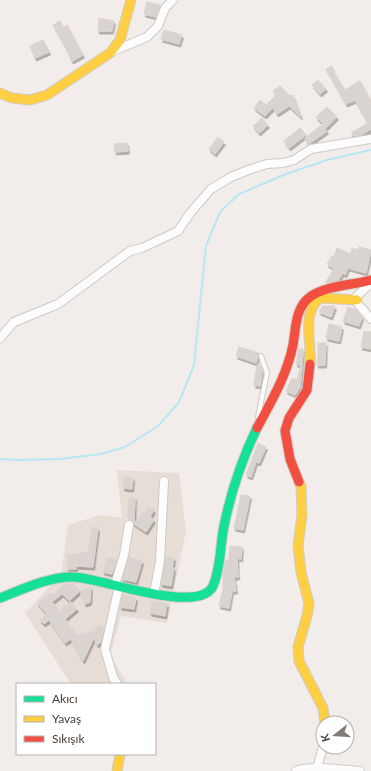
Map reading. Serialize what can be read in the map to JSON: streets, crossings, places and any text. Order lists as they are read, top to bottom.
{
  "legend": ["Akıcı", "Yavaş", "Sıkışık"],
  "north": "left"
}
